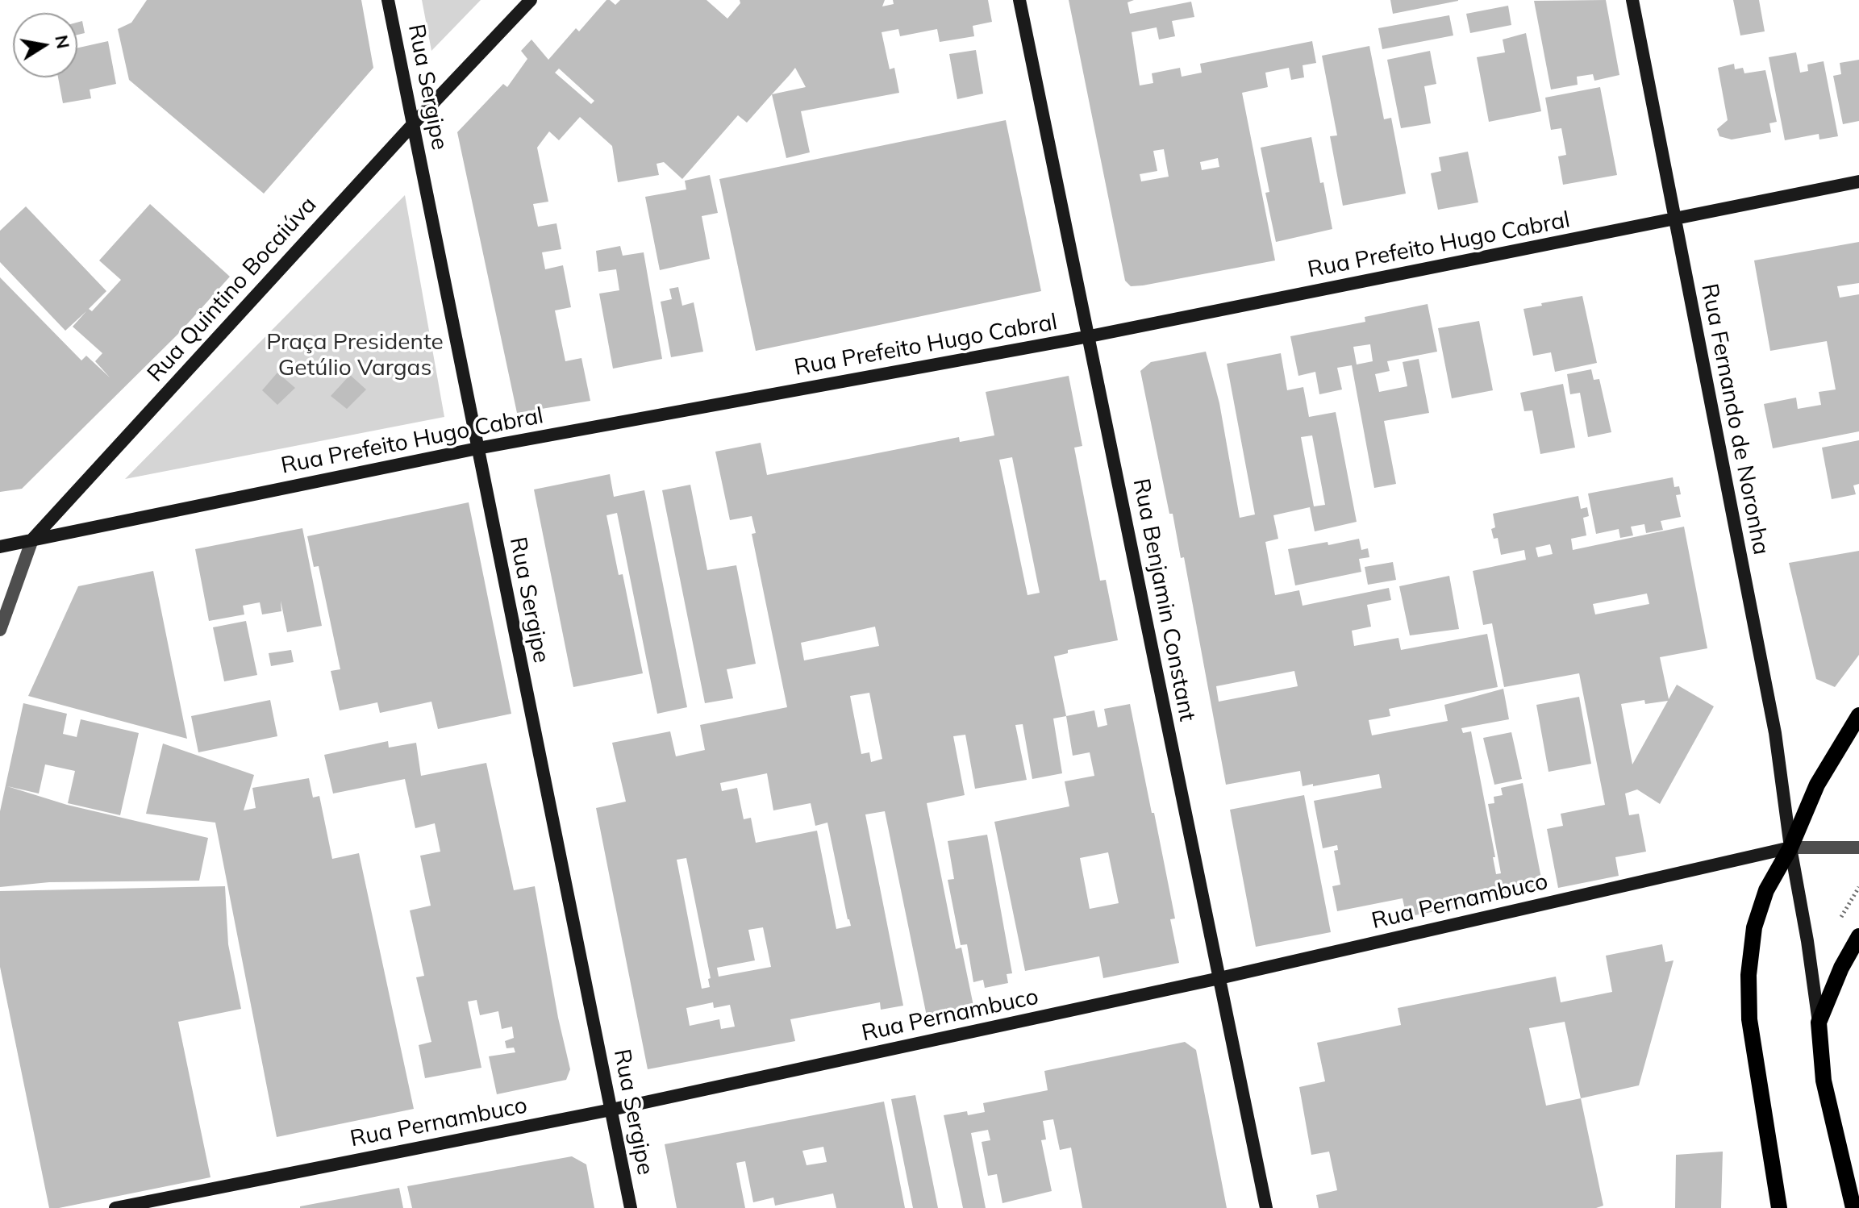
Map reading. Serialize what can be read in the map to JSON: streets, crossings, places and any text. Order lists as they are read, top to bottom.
{
  "streets": {
    "street": [
      "Rua Sergipe",
      "Rua Prefeito Hugo Cabral",
      "Rua Quintino Bocaiúva",
      "Rua Fernando de Noronha",
      "Rua Benjamin Constant",
      "Rua Pernambuco"
    ]
  },
  "crossings": [
    ["Rua Sergipe", "Rua Prefeito Hugo Cabral"],
    ["Rua Sergipe", "Rua Quintino Bocaiúva"],
    ["Rua Sergipe", "Rua Pernambuco"],
    ["Rua Prefeito Hugo Cabral", "Rua Quintino Bocaiúva"],
    ["Rua Prefeito Hugo Cabral", "Rua Fernando de Noronha"],
    ["Rua Prefeito Hugo Cabral", "Rua Benjamin Constant"],
    ["Rua Fernando de Noronha", "Rua Pernambuco"],
    ["Rua Benjamin Constant", "Rua Pernambuco"]
  ],
  "parks": ["Praça Presidente Getúlio Vargas"],
  "north": "right"
}
